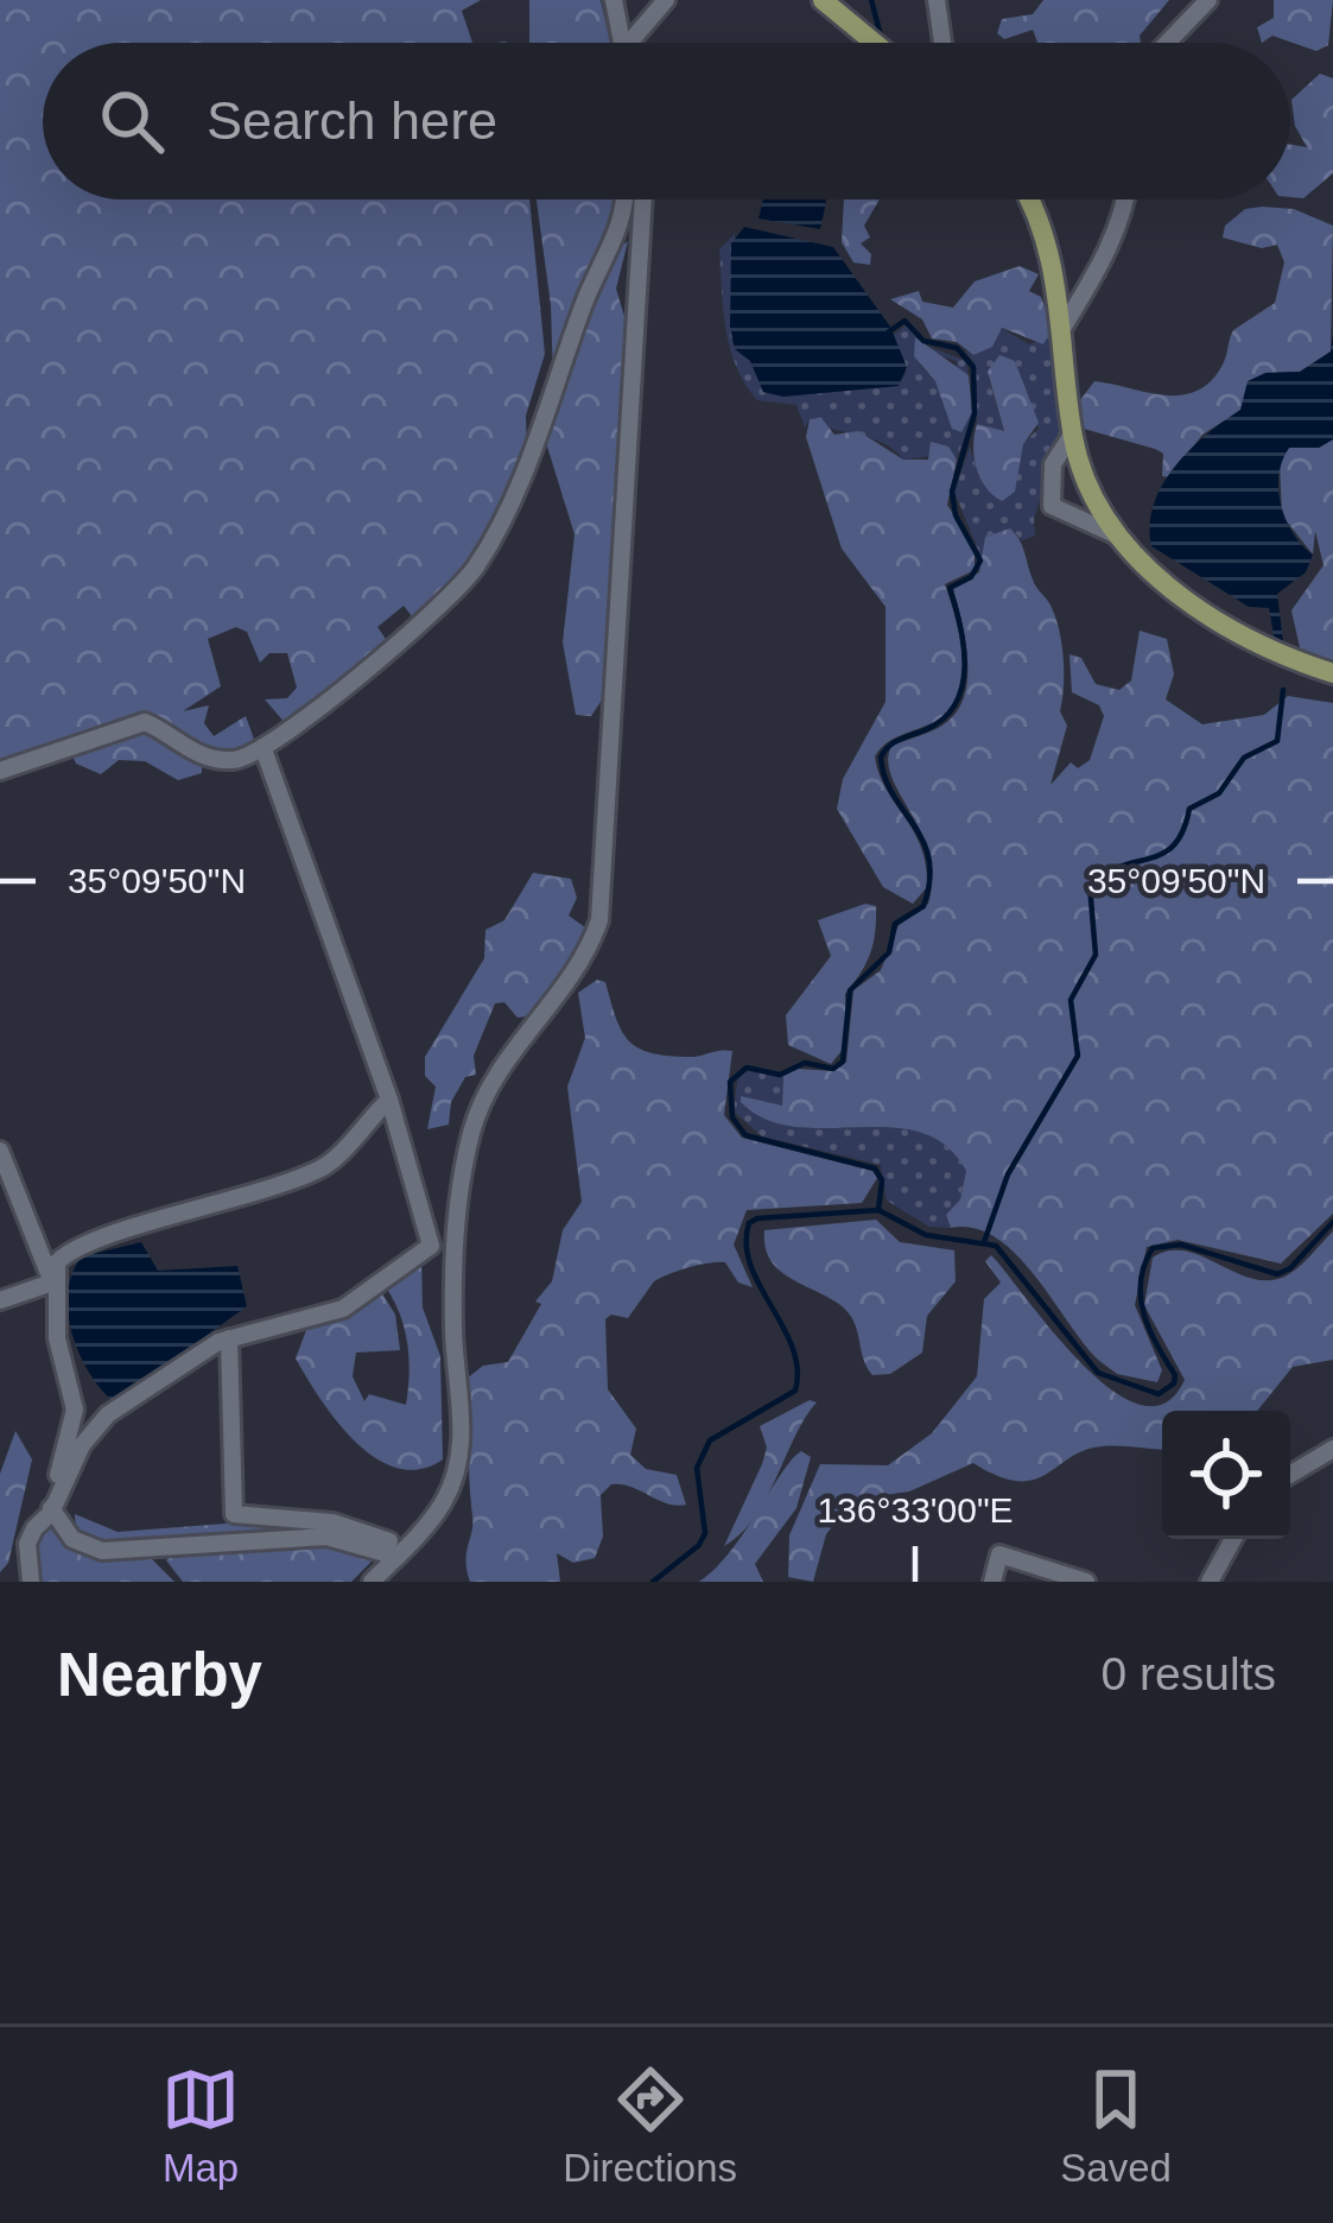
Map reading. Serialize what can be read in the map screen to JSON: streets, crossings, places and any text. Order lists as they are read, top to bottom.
{
  "page": {
    "search": "Search here",
    "heading": ["Nearby", "0 results"],
    "nav": ["Map", "Directions", "Saved"]
  },
  "coordinates": ["35°09'50\"N", "136°33'00\"E"]
}
